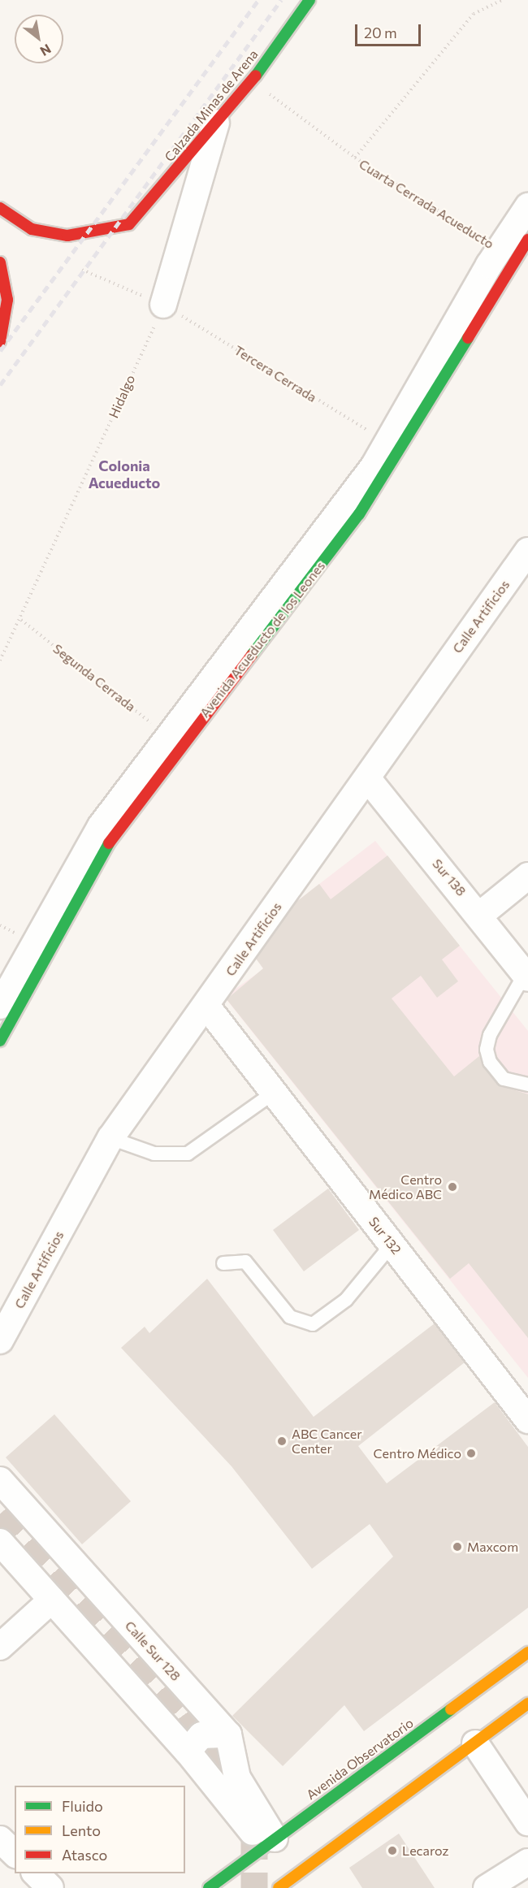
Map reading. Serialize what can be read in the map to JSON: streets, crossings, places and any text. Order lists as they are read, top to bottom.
{
  "streets": {
    "street": [
      "Calzada Minas de Arena",
      "Calle Artificios",
      "Avenida Acueducto de los Leones",
      "Sur 138",
      "Sur 132",
      "Calle Sur 128",
      "Avenida Observatorio"
    ],
    "path": [
      "Cuarta Cerrada Acueducto",
      "Tercera Cerrada",
      "Hidalgo",
      "Segunda Cerrada"
    ]
  },
  "crossings": [
    ["Calzada Minas de Arena", "Cuarta Cerrada Acueducto"],
    ["Cuarta Cerrada Acueducto", "Avenida Acueducto de los Leones"],
    ["Tercera Cerrada", "Hidalgo"],
    ["Tercera Cerrada", "Avenida Acueducto de los Leones"],
    ["Hidalgo", "Segunda Cerrada"],
    ["Calle Artificios", "Sur 138"],
    ["Calle Artificios", "Sur 132"],
    ["Avenida Acueducto de los Leones", "Segunda Cerrada"]
  ],
  "districts": ["Colonia Acueducto"],
  "places": [
    "Centro Médico ABC",
    "ABC Cancer Center",
    "Centro Médico",
    "Maxcom",
    "Lecaroz"
  ],
  "legend": ["Fluido", "Lento", "Atasco"],
  "scale_bar": "20 m",
  "north": "bottom right"
}
